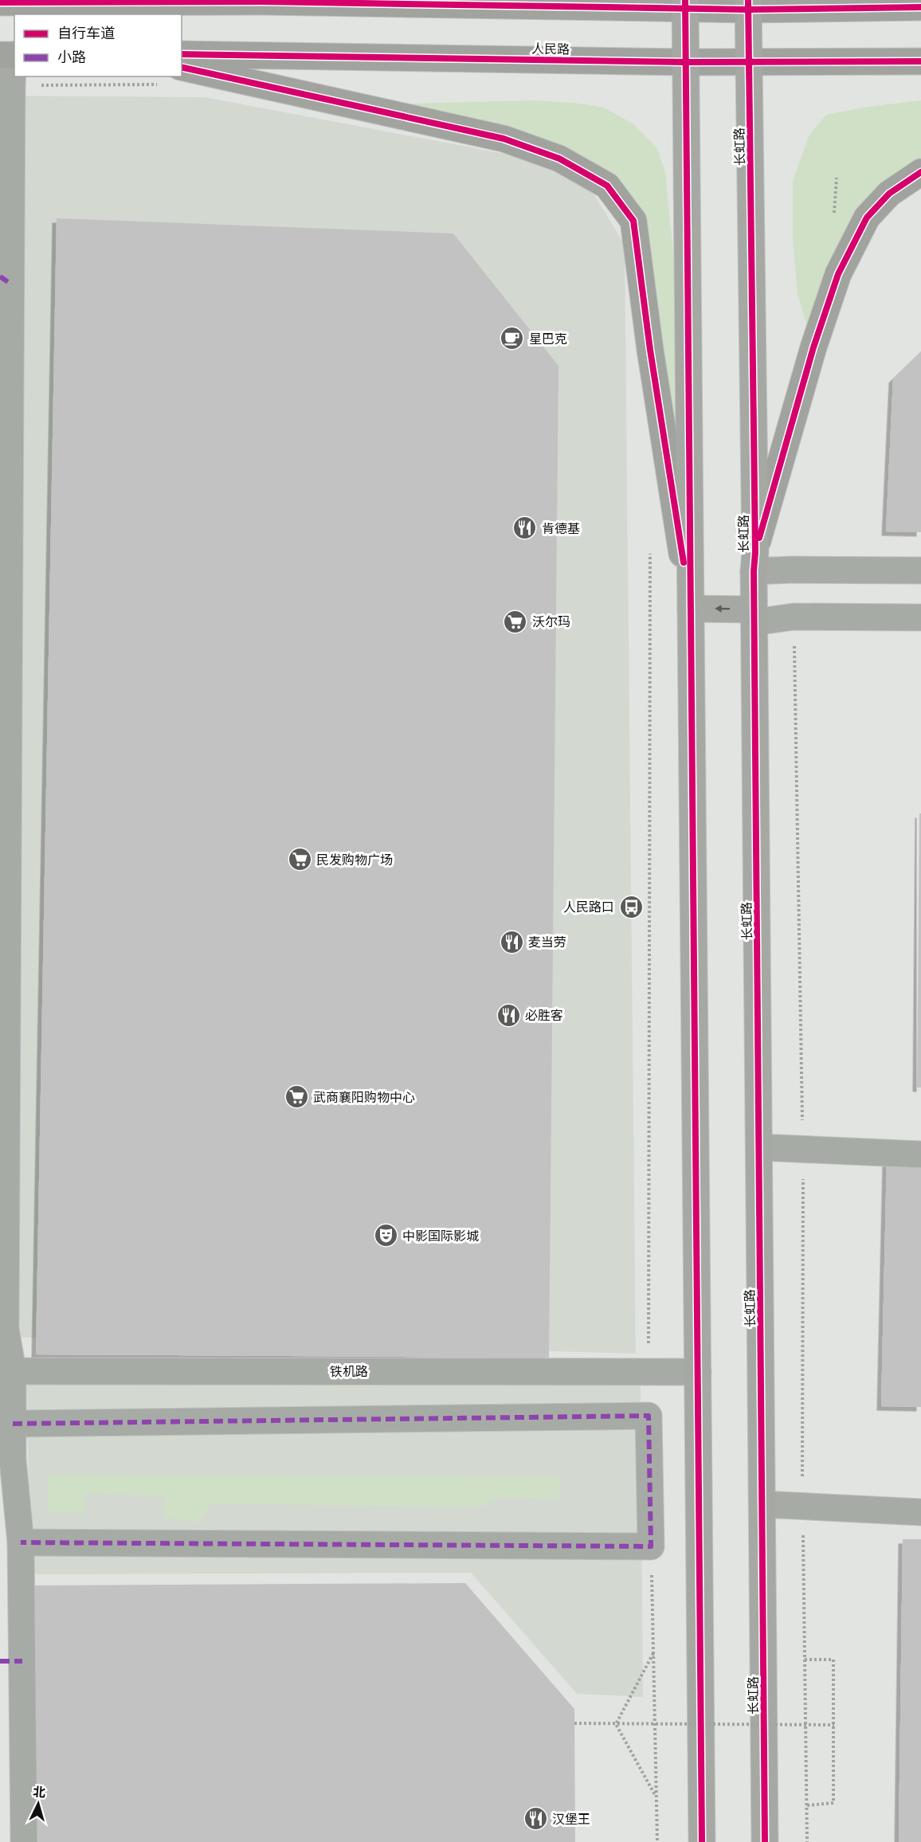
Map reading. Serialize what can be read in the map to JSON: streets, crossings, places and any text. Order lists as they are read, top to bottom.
{
  "streets": {
    "highway": ["长虹路"],
    "main road": ["人民路"],
    "street": ["铁机路"]
  },
  "crossings": [
    ["人民路", "长虹路"]
  ],
  "places": {
    "cafe": ["星巴克"],
    "restaurant": [
      "肯德基",
      "麦当劳",
      "必胜客",
      "汉堡王"
    ],
    "supermarket": ["沃尔玛", "民发购物广场", "武商襄阳购物中心"],
    "bus stop": ["人民路口"],
    "theatre": ["中影国际影城"]
  },
  "legend": ["自行车道", "小路"],
  "north": "top"
}
